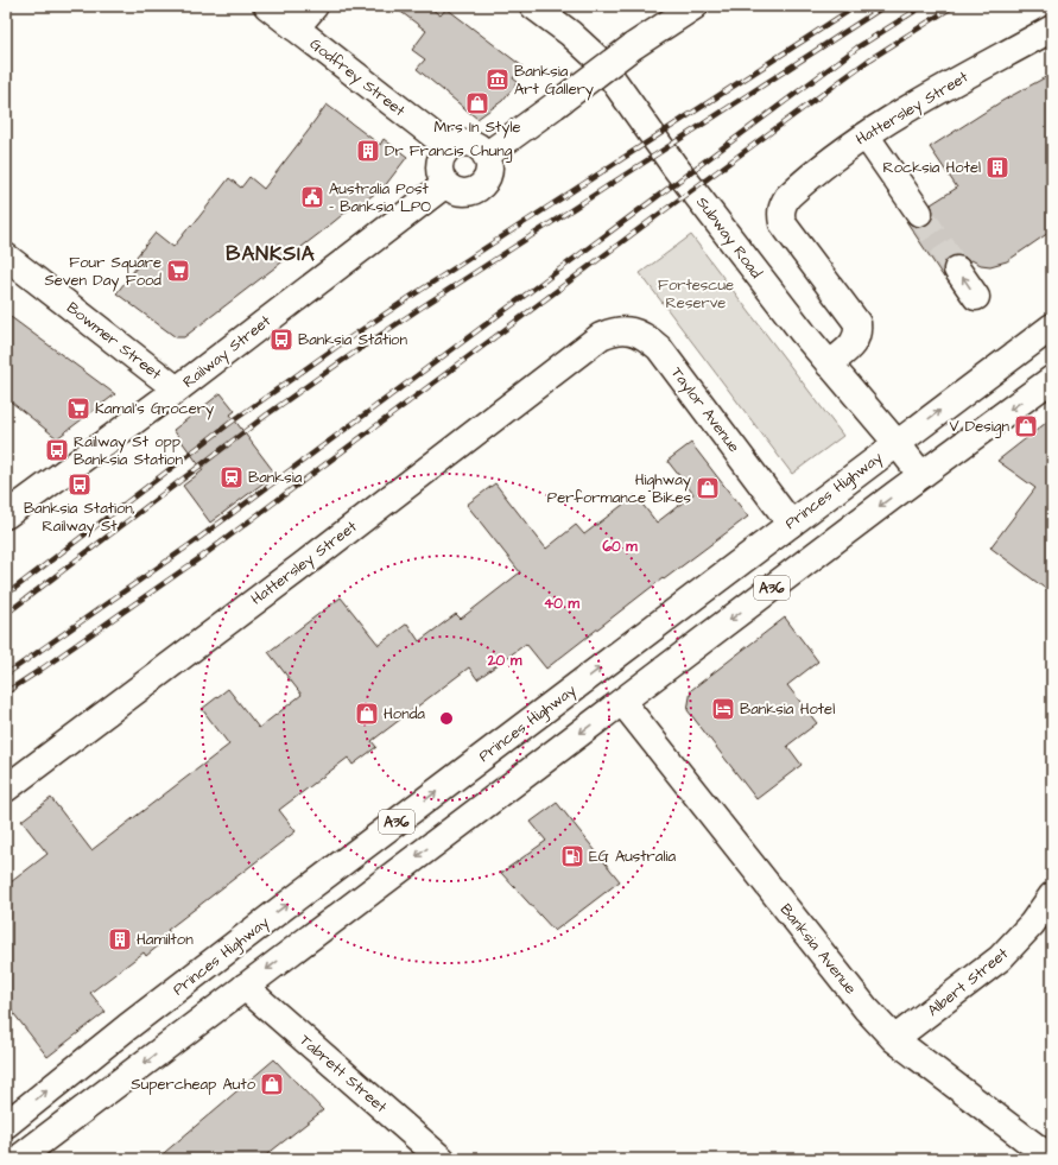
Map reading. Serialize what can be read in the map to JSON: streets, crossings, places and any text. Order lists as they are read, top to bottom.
{
  "streets": {
    "main road": [
      "Godfrey Street",
      "Hattersley Street",
      "Subway Road",
      "Bowmer Street",
      "Railway Street",
      "Taylor Avenue",
      "Princes Highway",
      "A36",
      "Banksia Avenue",
      "Albert Street",
      "Tabrett Street"
    ]
  },
  "crossings": [
    ["Godfrey Street", "Railway Street"],
    ["Hattersley Street", "Subway Road"],
    ["Hattersley Street", "Taylor Avenue"],
    ["Subway Road", "Princes Highway"],
    ["Subway Road", "A36"],
    ["Bowmer Street", "Railway Street"],
    ["Taylor Avenue", "Princes Highway"],
    ["A36", "Banksia Avenue"],
    ["A36", "Tabrett Street"],
    ["Banksia Avenue", "Albert Street"]
  ],
  "districts": ["BANKSIA"],
  "parks": ["Fortescue Reserve"],
  "places": {
    "museum": ["Banksia Art Gallery"],
    "shop": [
      "Mrs In Style",
      "V Design",
      "Highway Performance Bikes",
      "Honda",
      "Supercheap Auto"
    ],
    "building": ["Dr Francis Chung", "Rocksia Hotel", "Hamilton"],
    "public building": ["Australia Post - Banksia LPO"],
    "supermarket": ["Four Square Seven Day Food", "Kamal's Grocery"],
    "bus stop": ["Banksia Station", "Railway St opp Banksia Station", "Banksia Station, Railway St"],
    "station": ["Banksia"],
    "hotel": ["Banksia Hotel"],
    "fuel station": ["EG Australia"]
  },
  "rings": ["60 m", "40 m", "20 m"]
}
